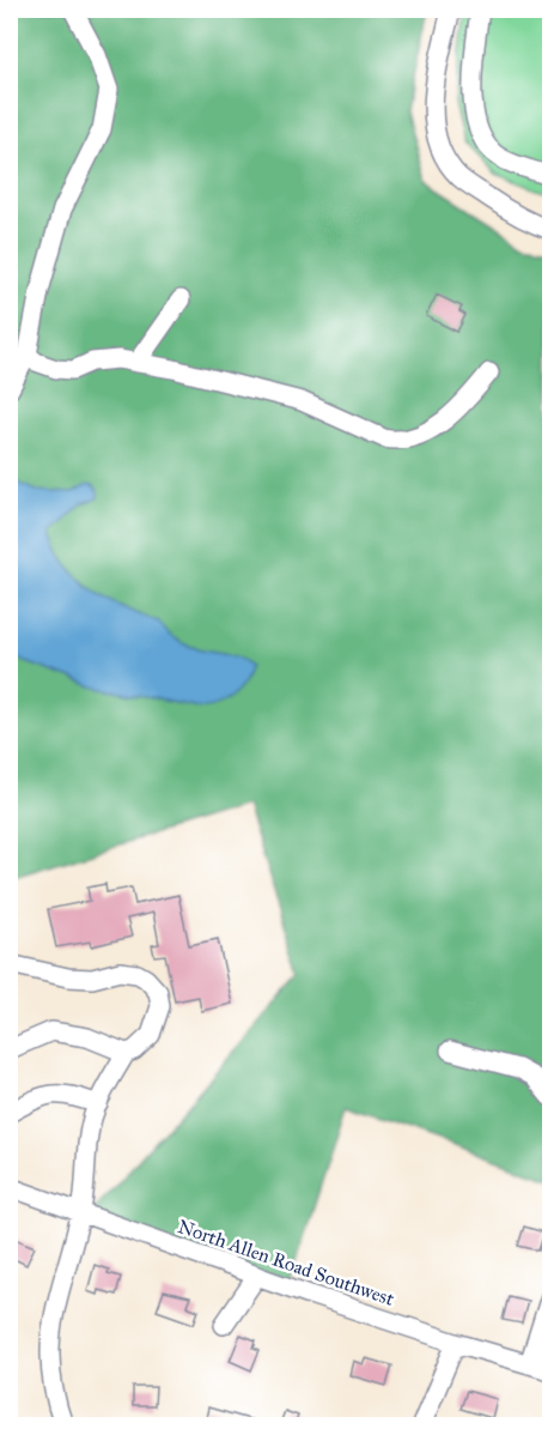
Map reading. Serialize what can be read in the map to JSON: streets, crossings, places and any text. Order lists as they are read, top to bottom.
{
  "streets": {
    "street": ["North Allen Road Southwest"]
  }
}
